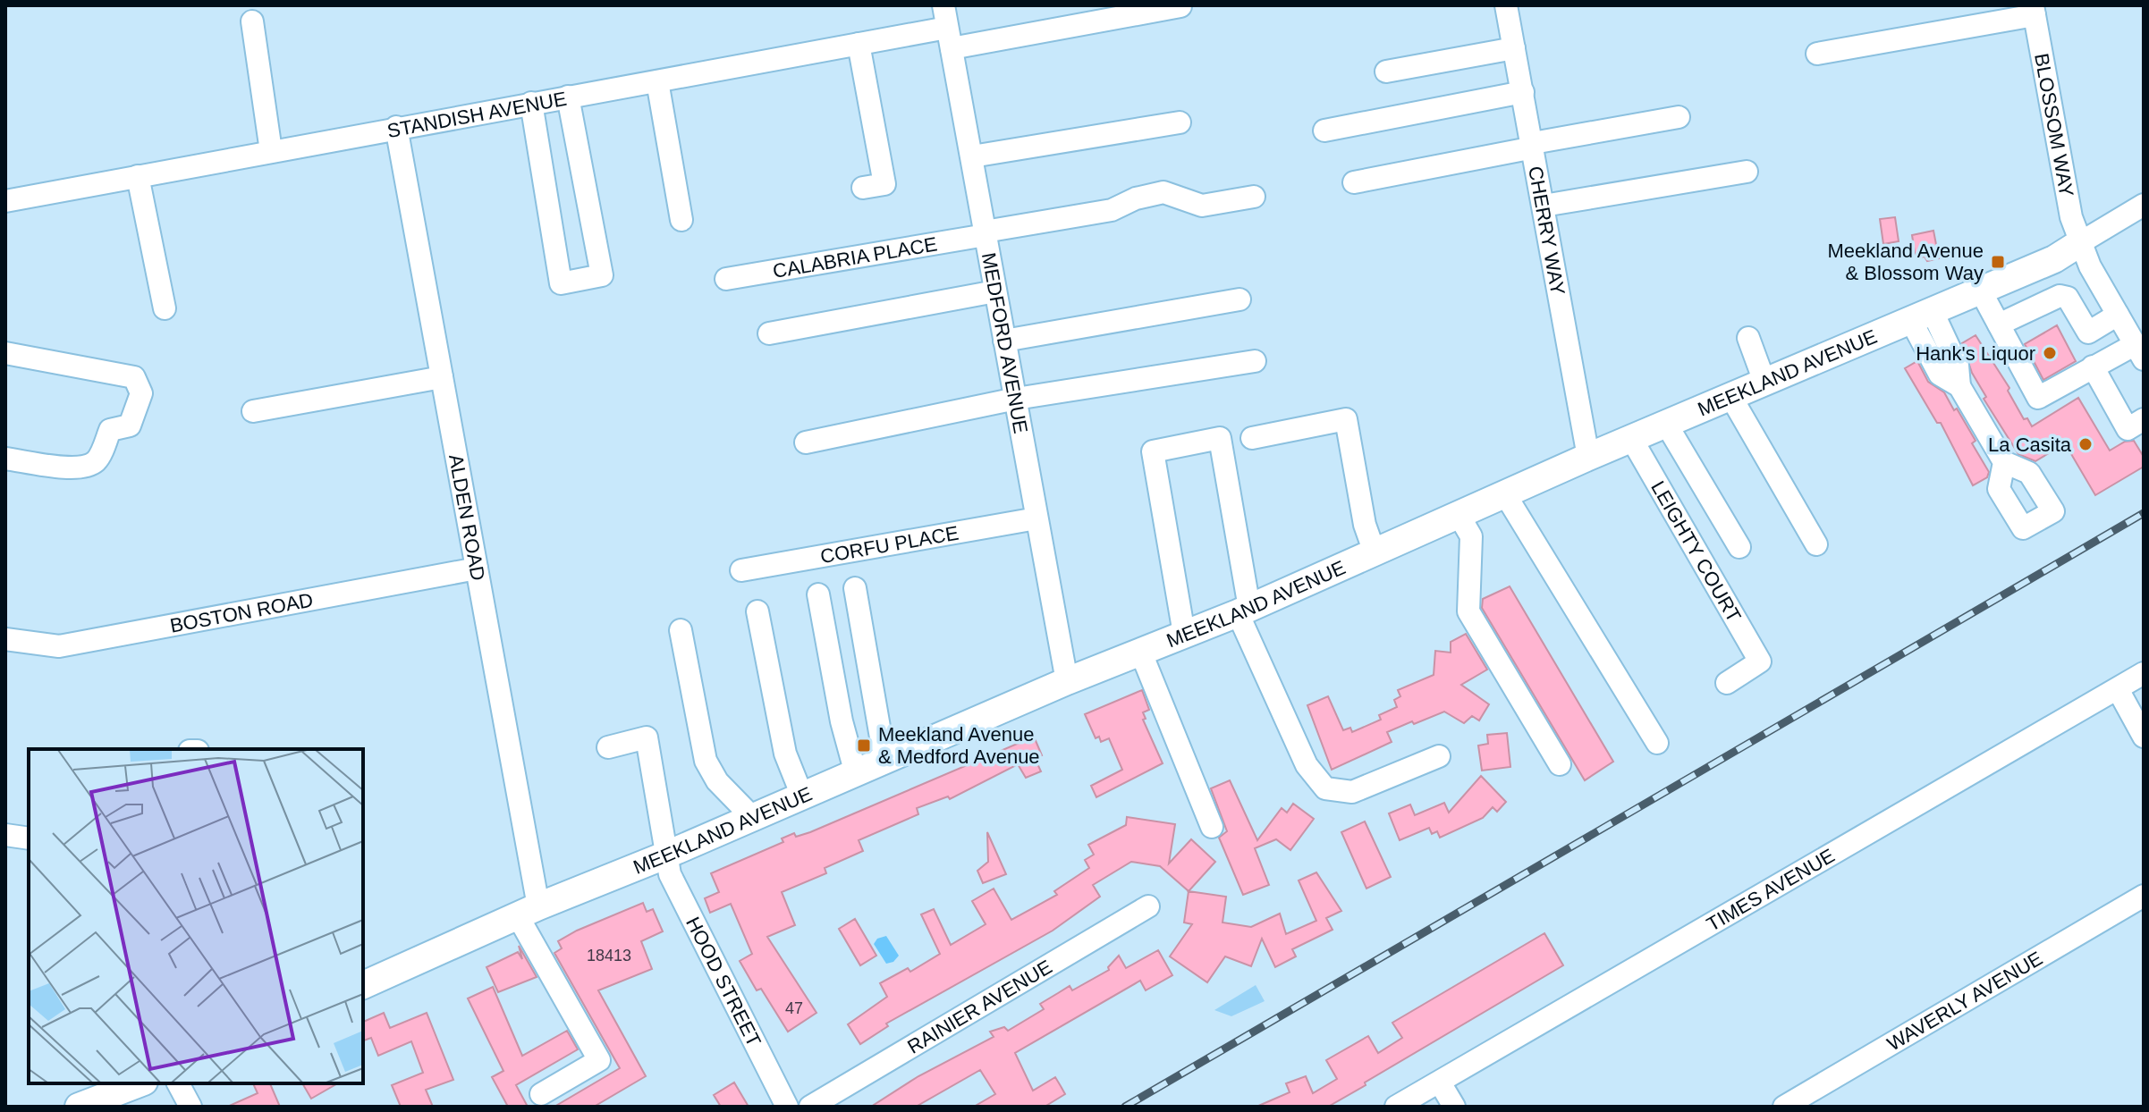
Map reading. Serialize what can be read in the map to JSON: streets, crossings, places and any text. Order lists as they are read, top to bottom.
{
  "streets": {
    "main road": ["MEEKLAND AVENUE"],
    "street": [
      "STANDISH AVENUE",
      "BLOSSOM WAY",
      "CHERRY WAY",
      "CALABRIA PLACE",
      "MEDFORD AVENUE",
      "ALDEN ROAD",
      "CORFU PLACE",
      "LEIGHTY COURT",
      "BOSTON ROAD",
      "TIMES AVENUE",
      "HOOD STREET",
      "WAVERLY AVENUE",
      "RAINIER AVENUE"
    ]
  },
  "crossings": [
    ["STANDISH AVENUE", "MEDFORD AVENUE"],
    ["STANDISH AVENUE", "ALDEN ROAD"],
    ["BLOSSOM WAY", "MEEKLAND AVENUE"],
    ["CHERRY WAY", "MEEKLAND AVENUE"],
    ["CALABRIA PLACE", "MEDFORD AVENUE"],
    ["MEDFORD AVENUE", "MEEKLAND AVENUE"],
    ["MEDFORD AVENUE", "CORFU PLACE"],
    ["MEEKLAND AVENUE", "ALDEN ROAD"],
    ["MEEKLAND AVENUE", "LEIGHTY COURT"],
    ["MEEKLAND AVENUE", "HOOD STREET"],
    ["ALDEN ROAD", "BOSTON ROAD"]
  ],
  "places": {
    "transit": ["Meekland Avenue & Blossom Way", "Meekland Avenue & Medford Avenue"],
    "other": ["Hank's Liquor", "La Casita"]
  },
  "house_numbers": ["18413", "47"]
}
